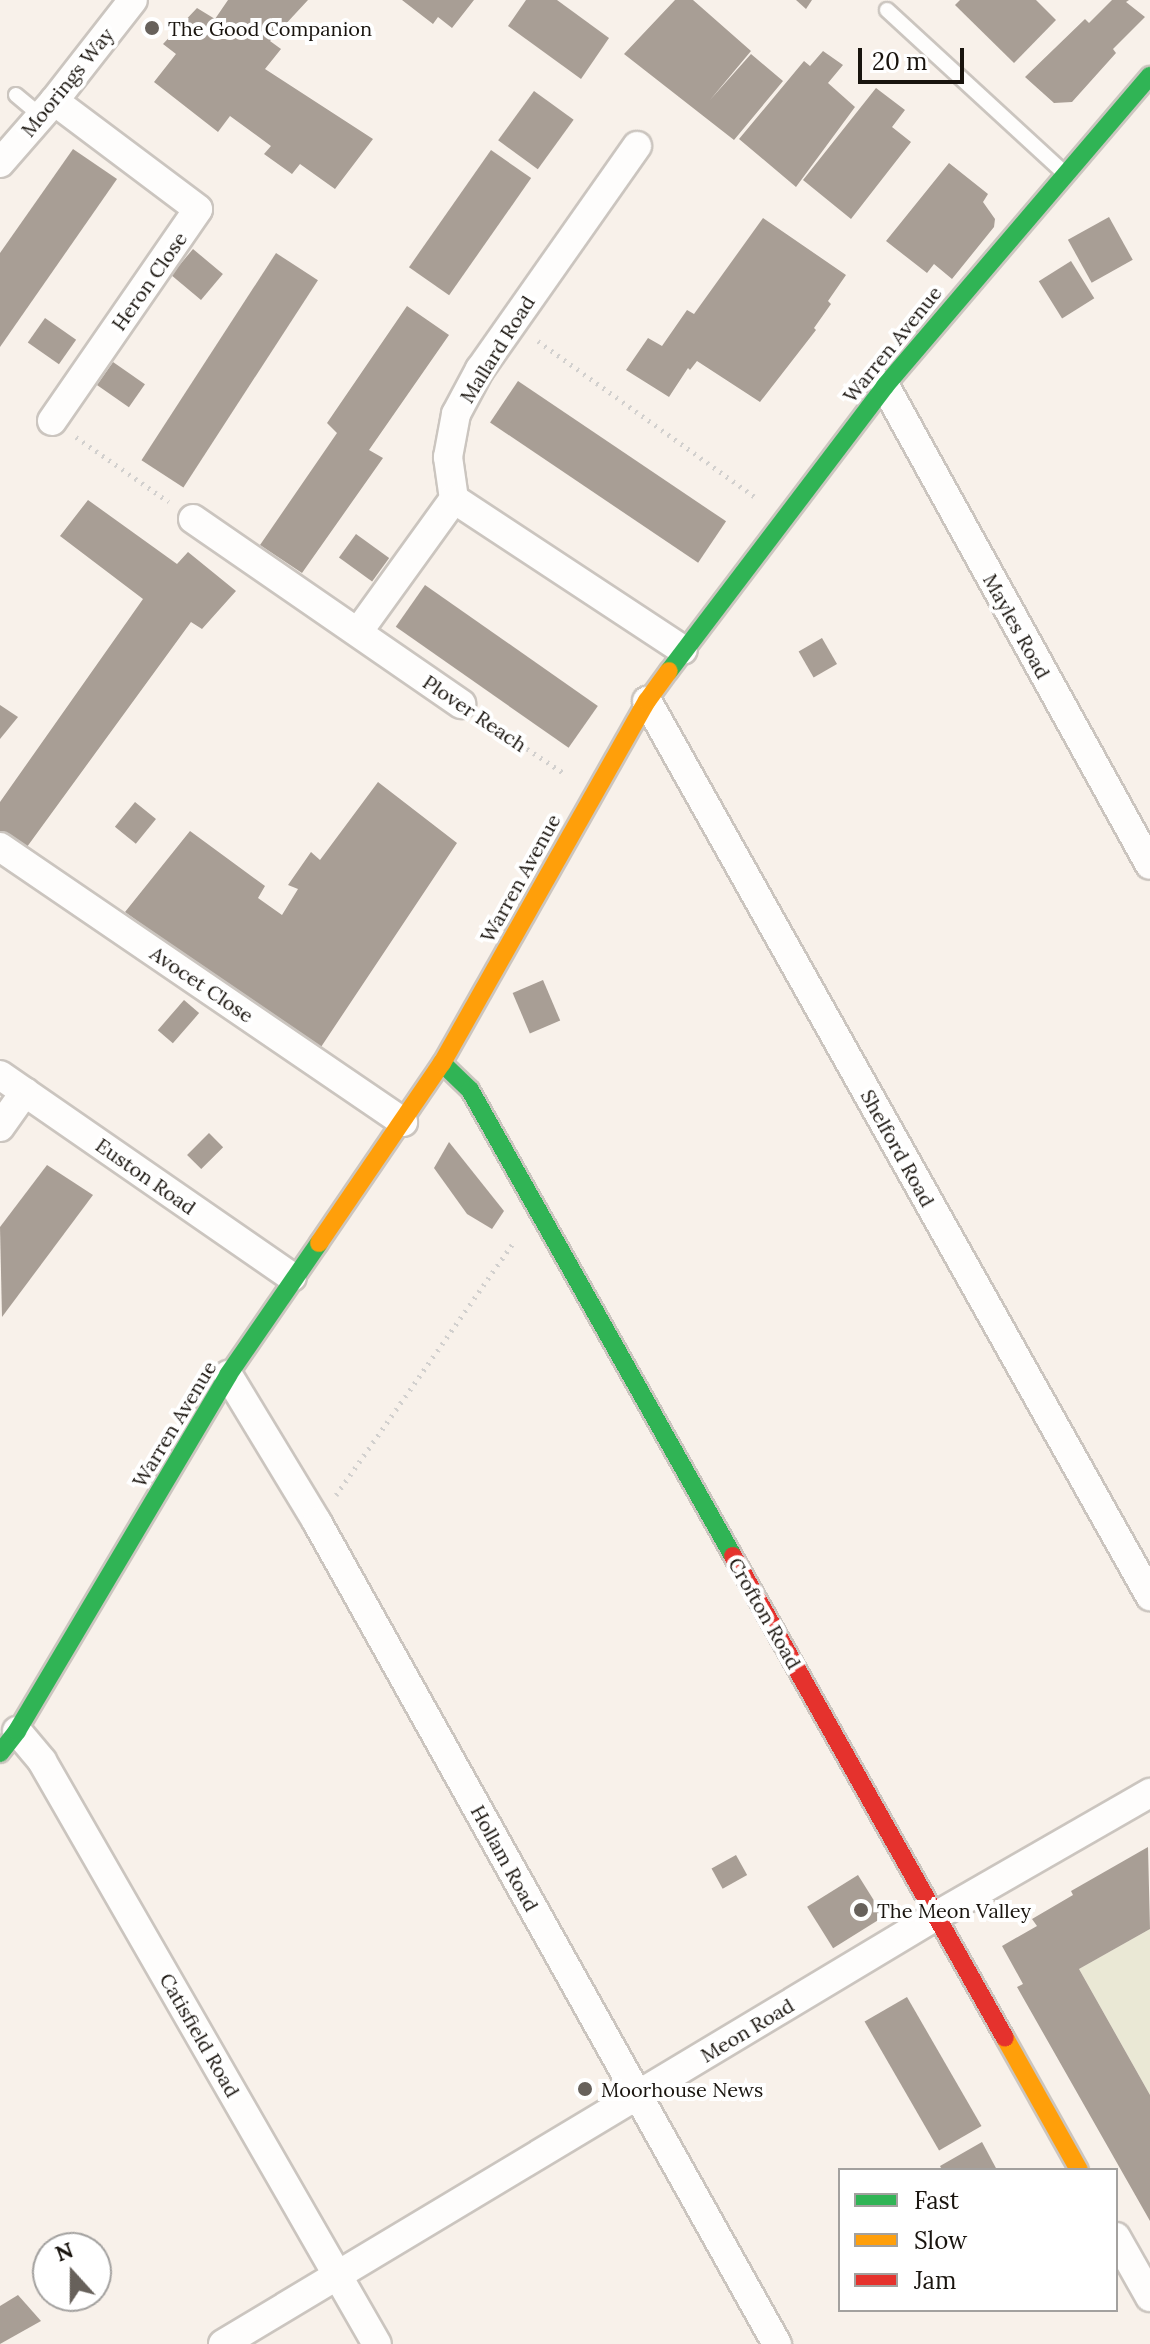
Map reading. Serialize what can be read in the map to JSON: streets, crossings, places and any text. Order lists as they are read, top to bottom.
{
  "streets": {
    "street": [
      "Moorings Way",
      "Heron Close",
      "Warren Avenue",
      "Mallard Road",
      "Mayles Road",
      "Plover Reach",
      "Avocet Close",
      "Shelford Road",
      "Euston Road",
      "Crofton Road",
      "Hollam Road",
      "Meon Road",
      "Catisfield Road"
    ]
  },
  "crossings": [
    ["Moorings Way", "Heron Close"],
    ["Warren Avenue", "Mayles Road"],
    ["Warren Avenue", "Plover Reach"],
    ["Warren Avenue", "Avocet Close"],
    ["Warren Avenue", "Shelford Road"],
    ["Warren Avenue", "Euston Road"],
    ["Warren Avenue", "Crofton Road"],
    ["Warren Avenue", "Hollam Road"],
    ["Warren Avenue", "Catisfield Road"],
    ["Crofton Road", "Meon Road"],
    ["Hollam Road", "Meon Road"],
    ["Meon Road", "Catisfield Road"]
  ],
  "places": ["The Good Companion", "The Meon Valley", "Moorhouse News"],
  "legend": ["Fast", "Slow", "Jam"],
  "scale_bar": "20 m",
  "north": "top"
}
